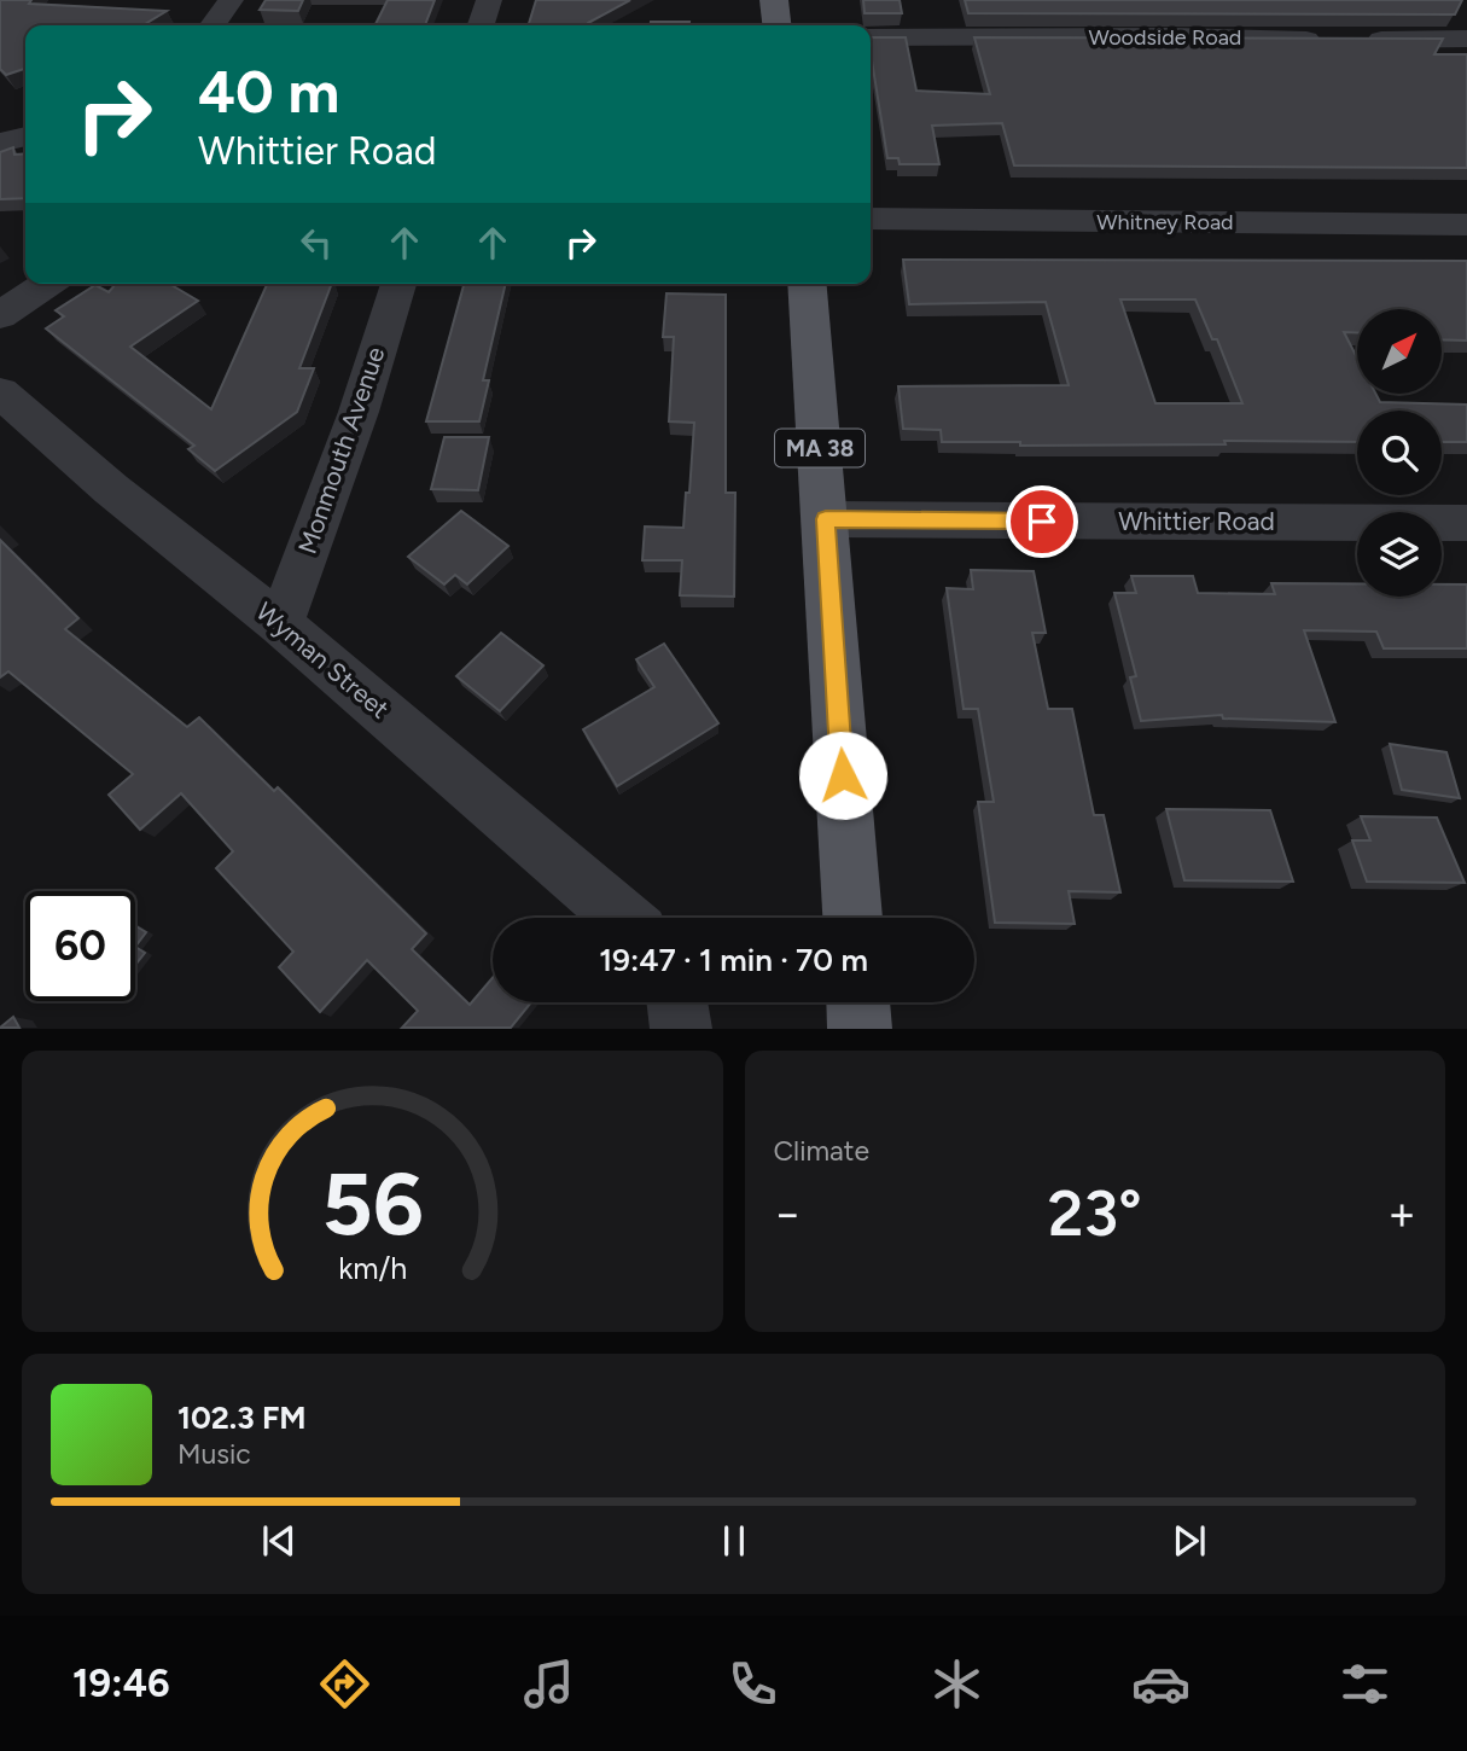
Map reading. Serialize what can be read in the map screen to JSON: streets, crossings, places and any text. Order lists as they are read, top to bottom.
{
  "streets": {
    "main road": ["MA 38"],
    "street": [
      "Woodside Road",
      "Whitney Road",
      "Monmouth Avenue",
      "Whittier Road",
      "Wyman Street"
    ]
  },
  "crossings": [
    ["MA 38", "Whittier Road"],
    ["Monmouth Avenue", "Wyman Street"]
  ],
  "north": "top right",
  "page": {
    "turn": ["40 m", "Whittier Road"],
    "limit": "60",
    "trip": "19:47 · 1 min · 70 m",
    "tile": "Climate",
    "heat": ["−", "23°", "+"],
    "song": ["102.3 FM", "Music"],
    "tabs": "19:46",
    "gauge": ["56", "km/h"]
  }
}
